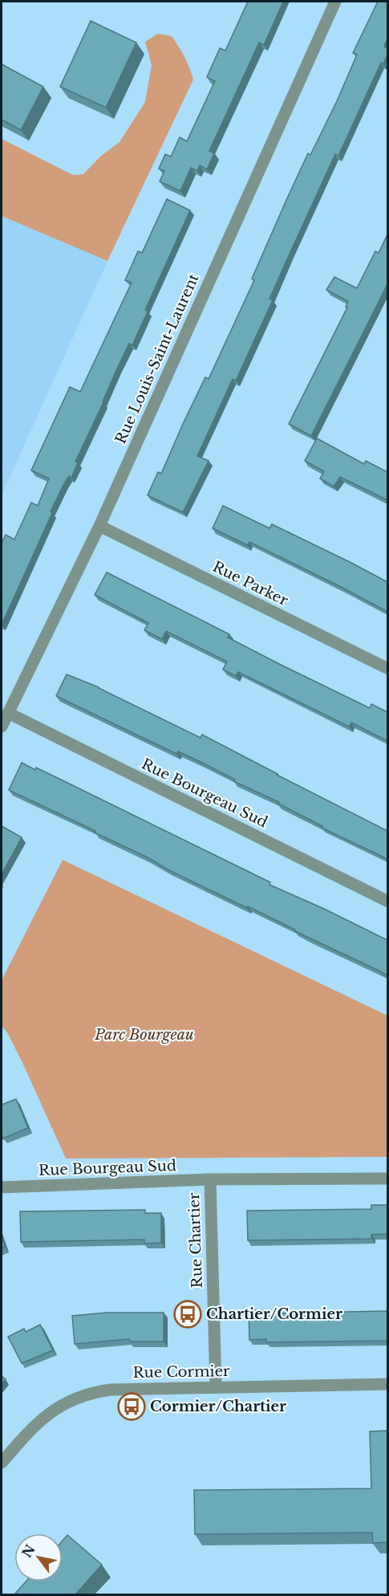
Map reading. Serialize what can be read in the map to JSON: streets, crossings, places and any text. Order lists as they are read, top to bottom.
{
  "streets": {
    "street": [
      "Rue Louis-Saint-Laurent",
      "Rue Parker",
      "Rue Bourgeau Sud",
      "Rue Chartier",
      "Rue Cormier"
    ]
  },
  "crossings": [
    ["Rue Louis-Saint-Laurent", "Rue Parker"],
    ["Rue Louis-Saint-Laurent", "Rue Bourgeau Sud"],
    ["Rue Bourgeau Sud", "Rue Chartier"],
    ["Rue Chartier", "Rue Cormier"]
  ],
  "parks": ["Parc Bourgeau"],
  "places": {
    "bus stop": ["Chartier/Cormier", "Cormier/Chartier"]
  },
  "north": "top left"
}
